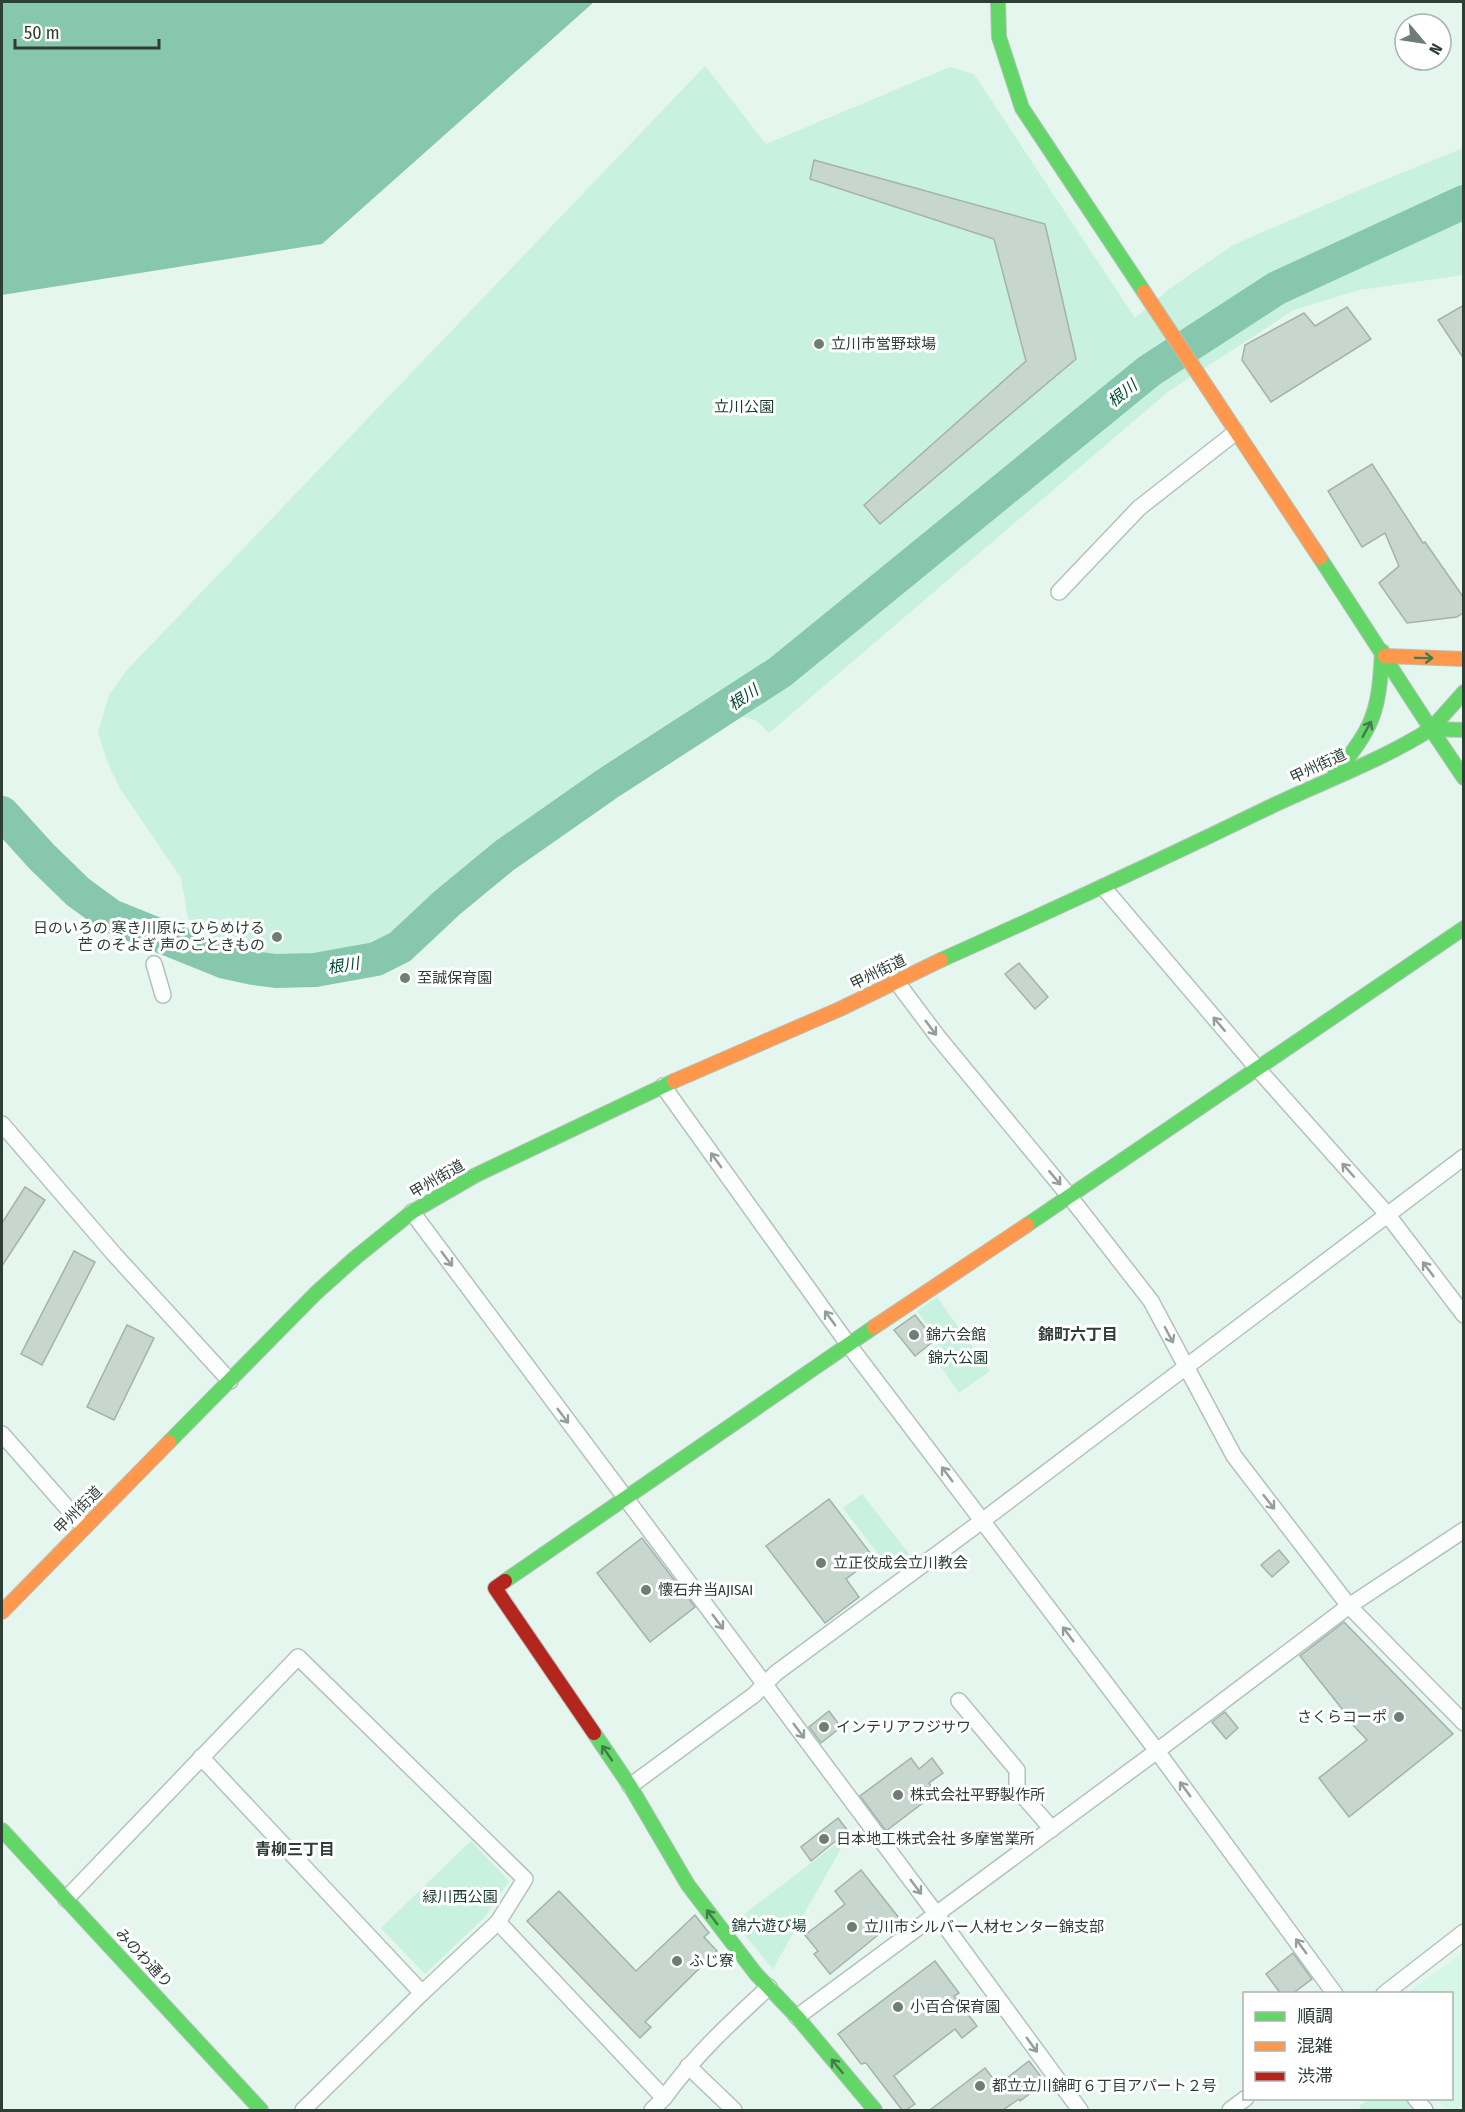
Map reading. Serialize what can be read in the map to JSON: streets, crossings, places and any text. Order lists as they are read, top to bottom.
{
  "streets": {
    "main road": ["甲州街道", "みのわ通り"]
  },
  "districts": ["錦町六丁目", "青柳三丁目"],
  "water": ["根川"],
  "parks": [
    "立川公園",
    "錦六公園",
    "緑川西公園",
    "錦六遊び場"
  ],
  "places": [
    "立川市営野球場",
    "日のいろの 寒き川原に ひらめける 芒 のそよぎ 声のごときもの",
    "至誠保育園",
    "錦六会館",
    "立正佼成会立川教会",
    "懐石弁当AJISAI",
    "さくらコーポ",
    "インテリアフジサワ",
    "株式会社平野製作所",
    "日本地工株式会社 多摩営業所",
    "立川市シルバー人材センター錦支部",
    "ふじ寮",
    "小百合保育園",
    "都立立川錦町６丁目アパート２号"
  ],
  "legend": ["順調", "混雑", "渋滞"],
  "scale_bar": "50 m",
  "north": "bottom right"
}
